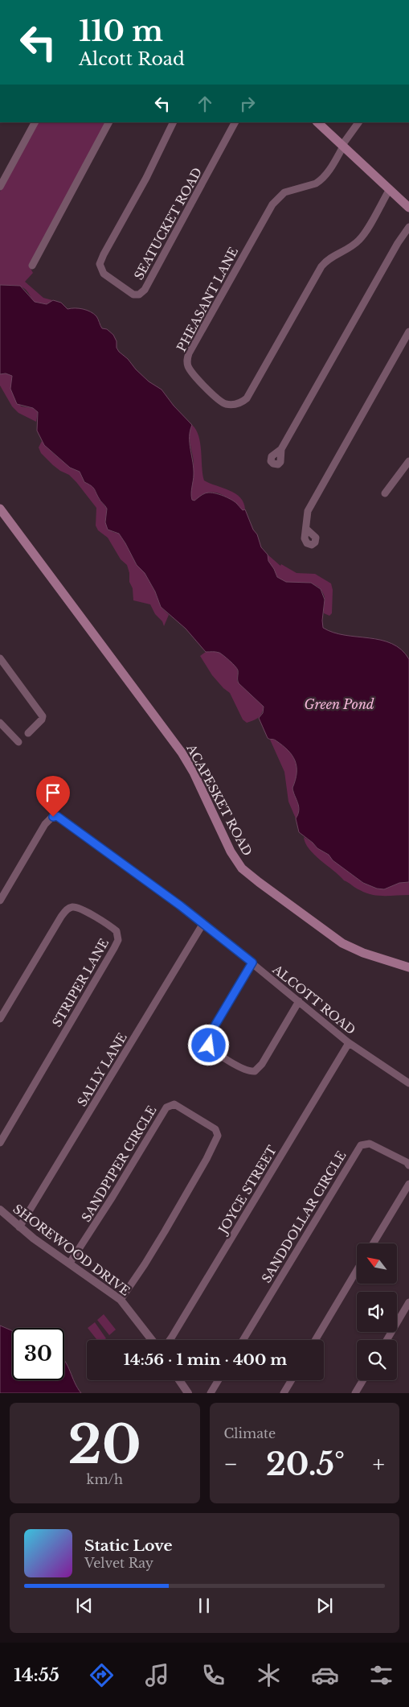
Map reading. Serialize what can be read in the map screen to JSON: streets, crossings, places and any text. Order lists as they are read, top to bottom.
{
  "streets": {
    "main road": ["ACAPESKET ROAD"],
    "street": [
      "SEATUCKET ROAD",
      "PHEASANT LANE",
      "STRIPER LANE",
      "ALCOTT ROAD",
      "SALLY LANE",
      "SANDPIPER CIRCLE",
      "JOYCE STREET",
      "SANDDOLLAR CIRCLE",
      "SHOREWOOD DRIVE"
    ]
  },
  "crossings": [
    ["ALCOTT ROAD", "SALLY LANE"],
    ["ALCOTT ROAD", "JOYCE STREET"],
    ["SALLY LANE", "SHOREWOOD DRIVE"],
    ["SANDPIPER CIRCLE", "SHOREWOOD DRIVE"]
  ],
  "water": ["Green Pond"],
  "north": "top left",
  "page": {
    "turn": ["110 m", "Alcott Road"],
    "limit": "30",
    "trip": "14:56 · 1 min · 400 m",
    "tile": [
      ["20", "km/h"],
      "Climate"
    ],
    "heat": ["−", "20.5°", "+"],
    "song": ["Static Love", "Velvet Ray"],
    "tabs": "14:55"
  }
}
